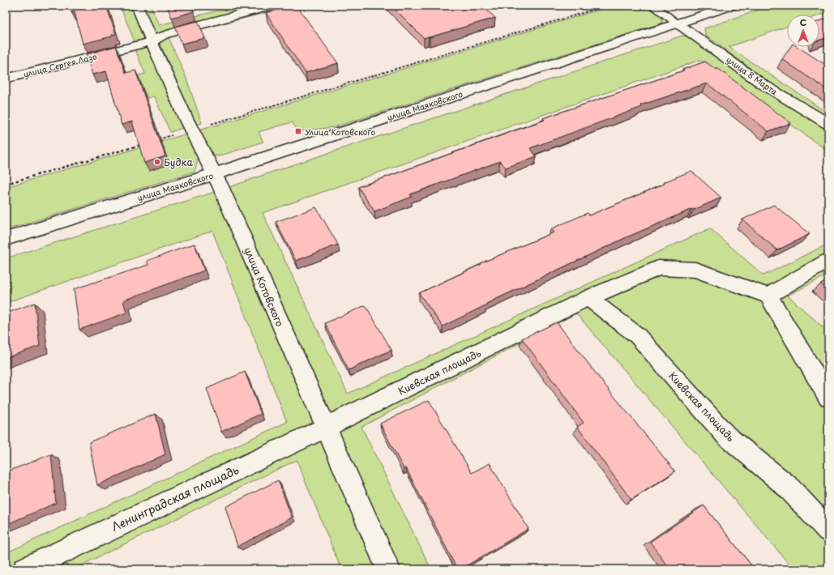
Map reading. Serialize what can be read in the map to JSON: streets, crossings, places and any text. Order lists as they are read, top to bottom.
{
  "streets": {
    "street": [
      "улица Сергея Лазо",
      "улица 8 Марта",
      "улица Маяковского",
      "улица Котовского",
      "Киевская площадь",
      "Ленинградская площадь"
    ]
  },
  "crossings": [
    ["улица Сергея Лазо", "улица Котовского"],
    ["улица 8 Марта", "улица Маяковского"],
    ["улица Маяковского", "улица Котовского"],
    ["улица Котовского", "Киевская площадь"],
    ["улица Котовского", "Ленинградская площадь"],
    ["Киевская площадь", "Ленинградская площадь"]
  ],
  "places": {
    "transit": ["Улица Котовского"],
    "other": ["Будка"]
  },
  "north": "top"
}
